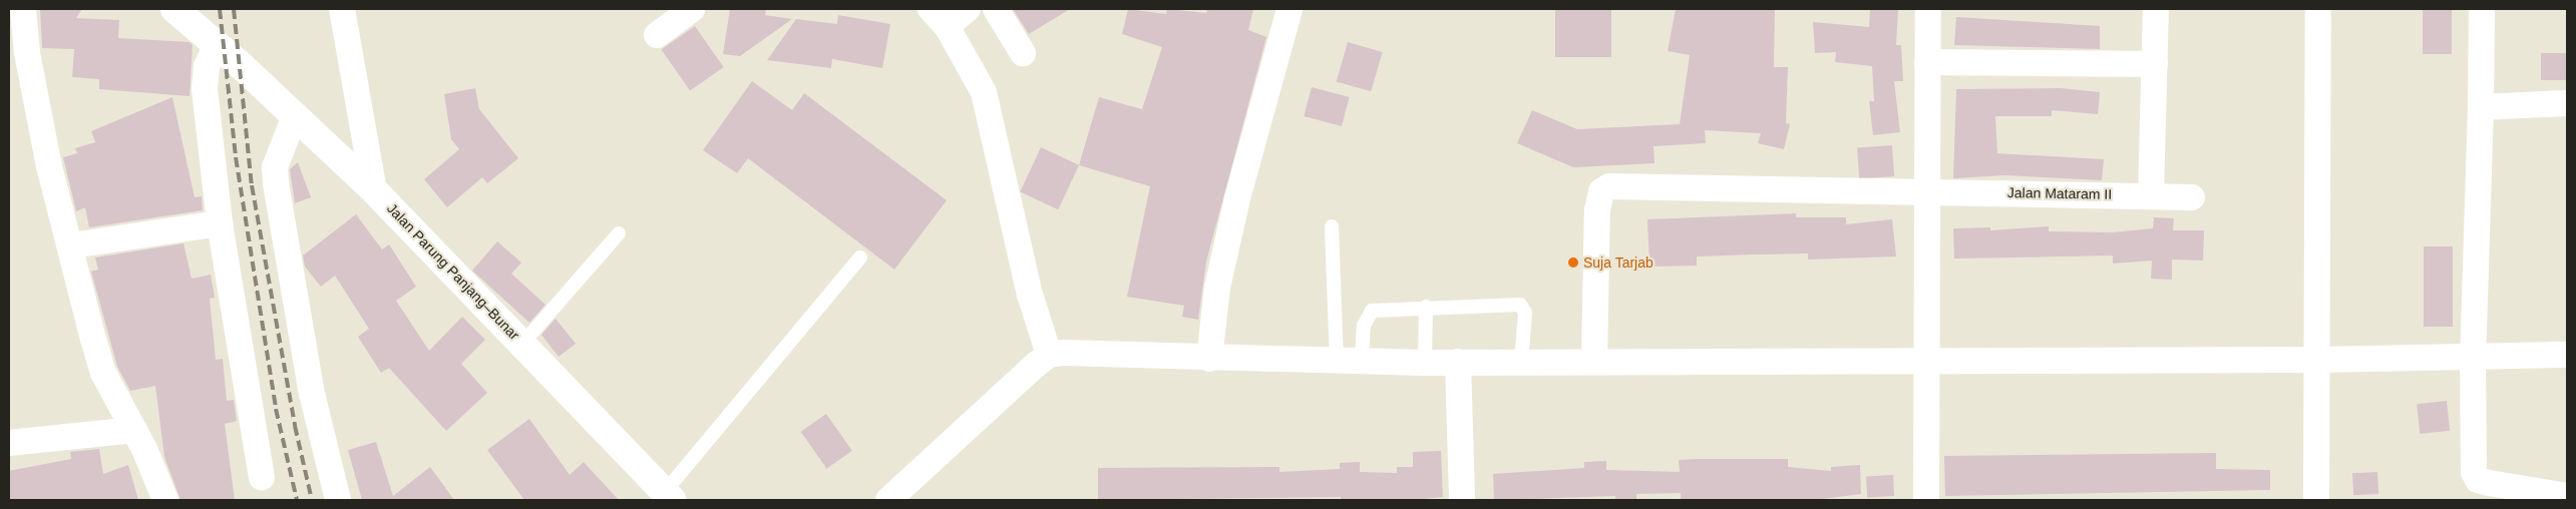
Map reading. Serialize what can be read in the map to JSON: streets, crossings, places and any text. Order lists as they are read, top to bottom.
{
  "streets": {
    "main road": ["Jalan Parung Panjang–Bunar"],
    "street": ["Jalan Mataram II"]
  },
  "places": ["Suja Tarjab"]
}
